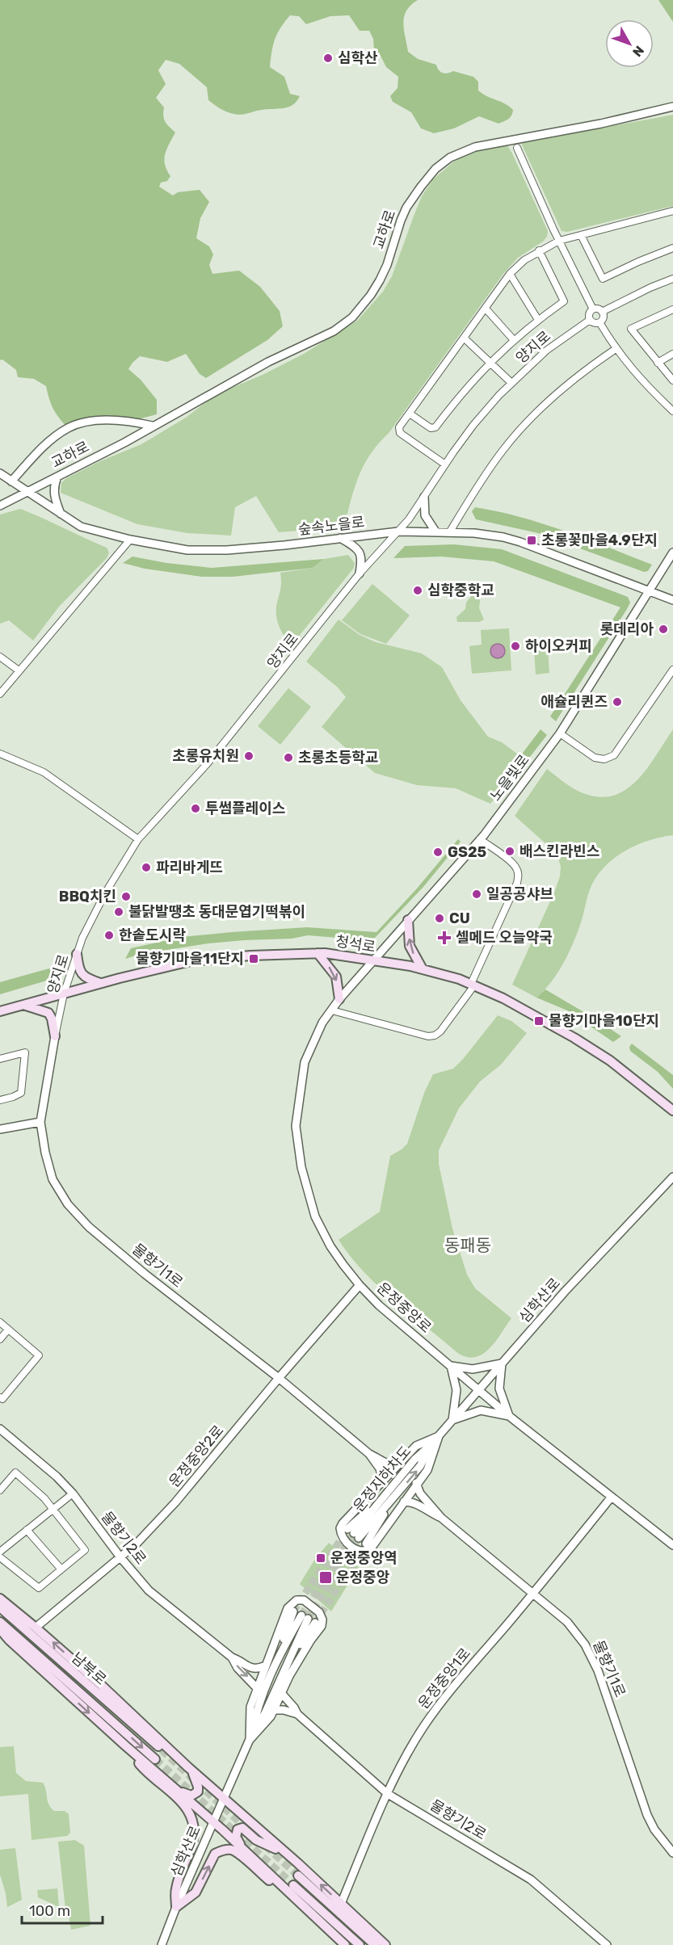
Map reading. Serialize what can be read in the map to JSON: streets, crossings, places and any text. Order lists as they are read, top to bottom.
{
  "streets": {
    "main road": ["청석로", "남북로"],
    "street": [
      "교하로",
      "양지로",
      "숲속노을로",
      "노을빛로",
      "물향기1로",
      "심학산로",
      "운정중앙로",
      "운정중앙2로",
      "운정지하차도",
      "물향기2로",
      "운정중앙1로"
    ]
  },
  "crossings": [
    ["교하로", "숲속노을로"],
    ["양지로", "숲속노을로"],
    ["양지로", "청석로"],
    ["양지로", "물향기1로"],
    ["숲속노을로", "노을빛로"],
    ["노을빛로", "청석로"],
    ["노을빛로", "운정중앙로"],
    ["물향기1로", "운정중앙2로"],
    ["물향기1로", "운정중앙1로"],
    ["심학산로", "운정중앙로"],
    ["심학산로", "운정지하차도"],
    ["운정중앙로", "운정중앙2로"],
    ["운정중앙로", "운정중앙1로"],
    ["운정중앙2로", "물향기2로"],
    ["물향기2로", "운정중앙1로"]
  ],
  "districts": ["동패동"],
  "places": {
    "other": [
      "심학산",
      "심학중학교",
      "롯데리아",
      "하이오커피",
      "애슐리퀸즈",
      "초롱유치원",
      "초롱초등학교",
      "투썸플레이스",
      "배스킨라빈스",
      "GS25",
      "파리바게뜨",
      "일공공샤브",
      "BBQ치킨",
      "불닭발땡초 동대문엽기떡볶이",
      "CU",
      "한솥도시락"
    ],
    "transit": [
      "초롱꽃마을4.9단지",
      "물향기마을11단지",
      "물향기마을10단지",
      "운정중앙역",
      "운정중앙"
    ],
    "health": ["셀메드 오늘약국"]
  },
  "scale_bar": "100 m",
  "north": "bottom right"
}
